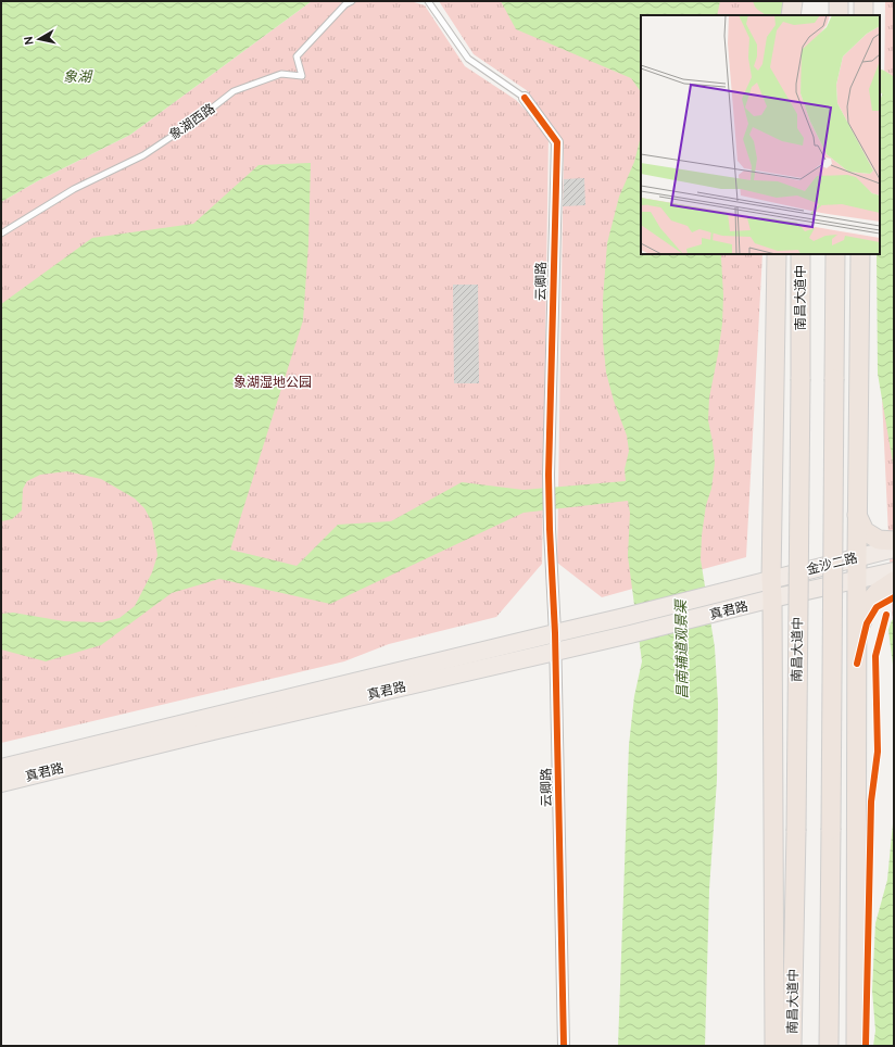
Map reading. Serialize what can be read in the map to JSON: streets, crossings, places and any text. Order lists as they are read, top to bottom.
{
  "streets": {
    "highway": ["南昌大道中"],
    "main road": ["金沙二路", "真君路"],
    "street": ["云卿路"],
    "lane": ["象湖西路"]
  },
  "crossings": [
    ["云卿路", "真君路"],
    ["金沙二路", "真君路"]
  ],
  "water": ["象湖", "昌南辅道观景渠"],
  "parks": ["象湖湿地公园"],
  "north": "left"
}
